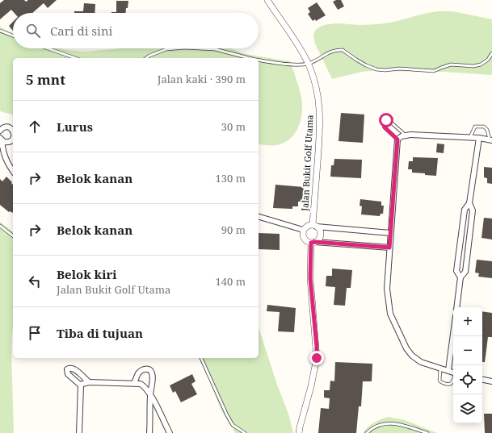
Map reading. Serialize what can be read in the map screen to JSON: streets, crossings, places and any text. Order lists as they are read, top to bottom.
{
  "streets": {
    "street": ["Jalan Bukit Golf Utama"]
  },
  "page": {
    "search": "Cari di sini",
    "heading": ["5 mnt", "Jalan kaki · 390 m"],
    "list": [
      ["Lurus", "30 m"],
      ["Belok kanan", "130 m"],
      ["Belok kanan", "90 m"],
      ["Belok kiri", "Jalan Bukit Golf Utama", "140 m"],
      "Tiba di tujuan"
    ],
    "map_buttons": ["+", "−"]
  }
}
